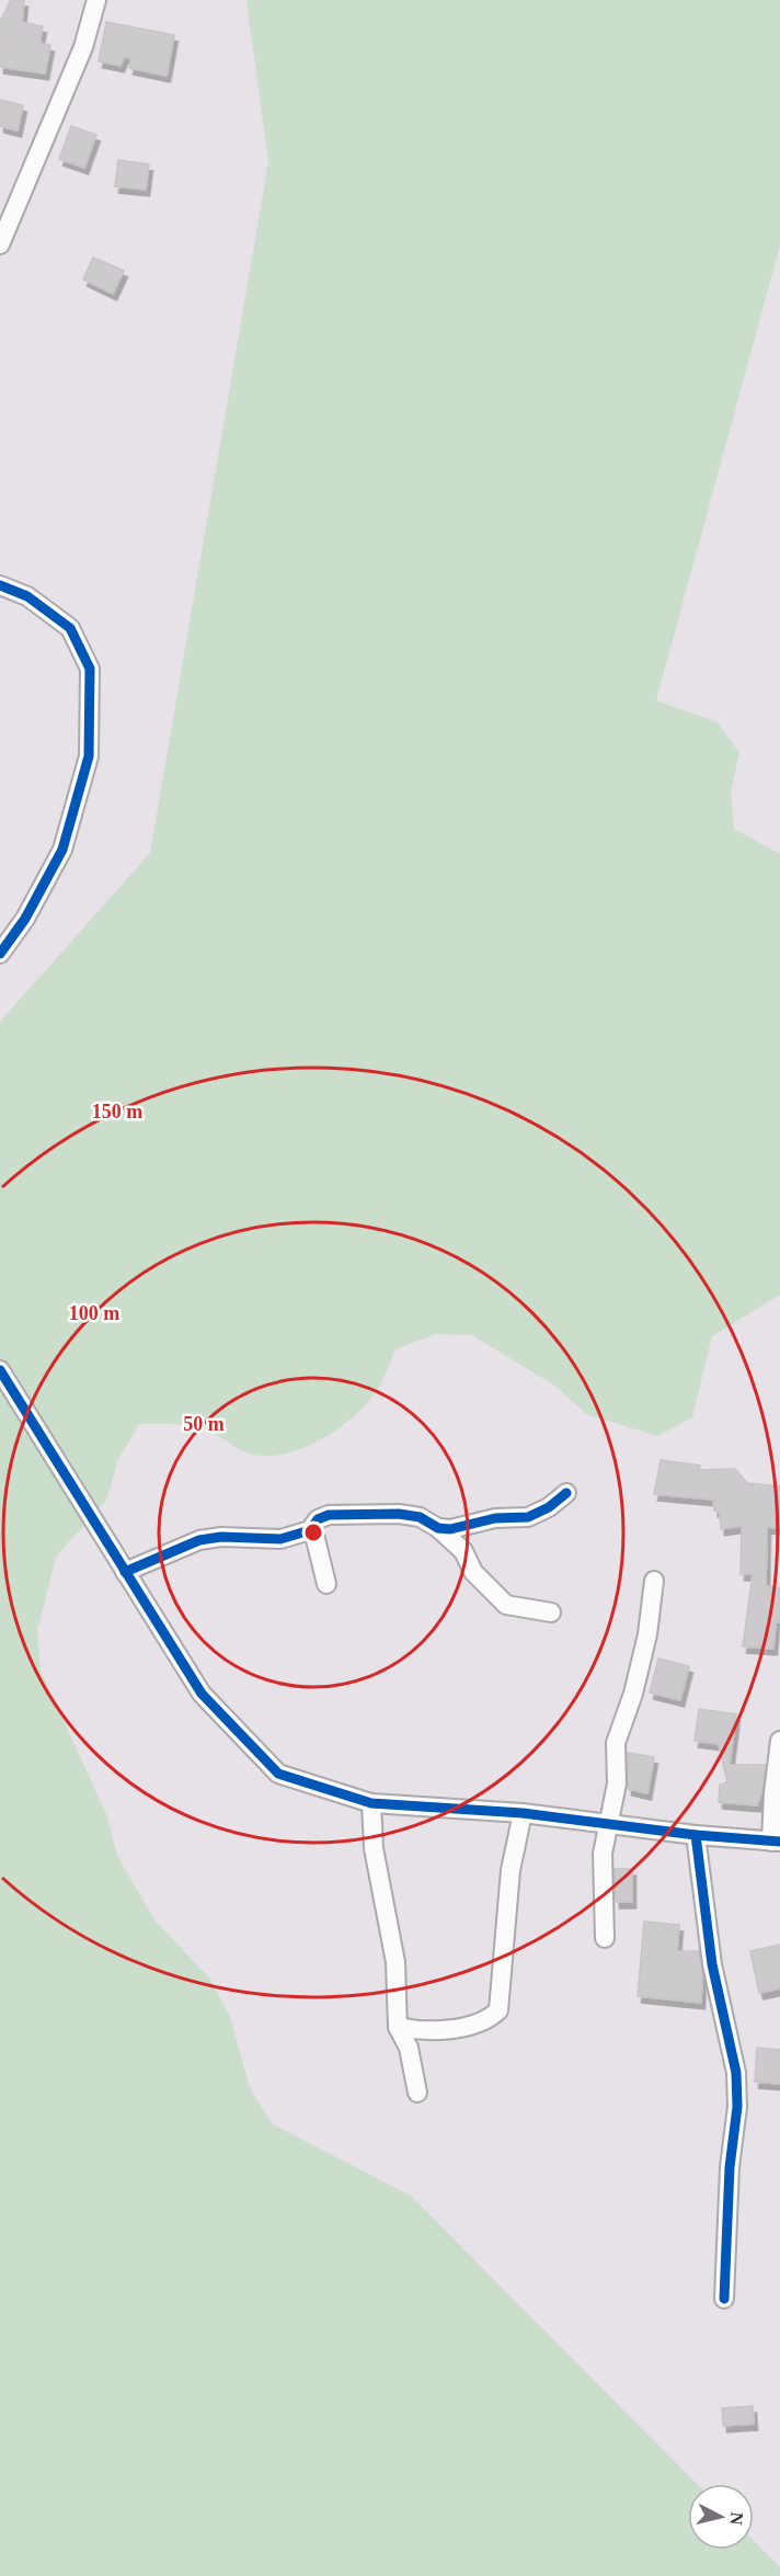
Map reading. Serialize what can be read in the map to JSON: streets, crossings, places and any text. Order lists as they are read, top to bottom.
{
  "north": "right",
  "rings": ["150 m", "100 m", "50 m"]
}
